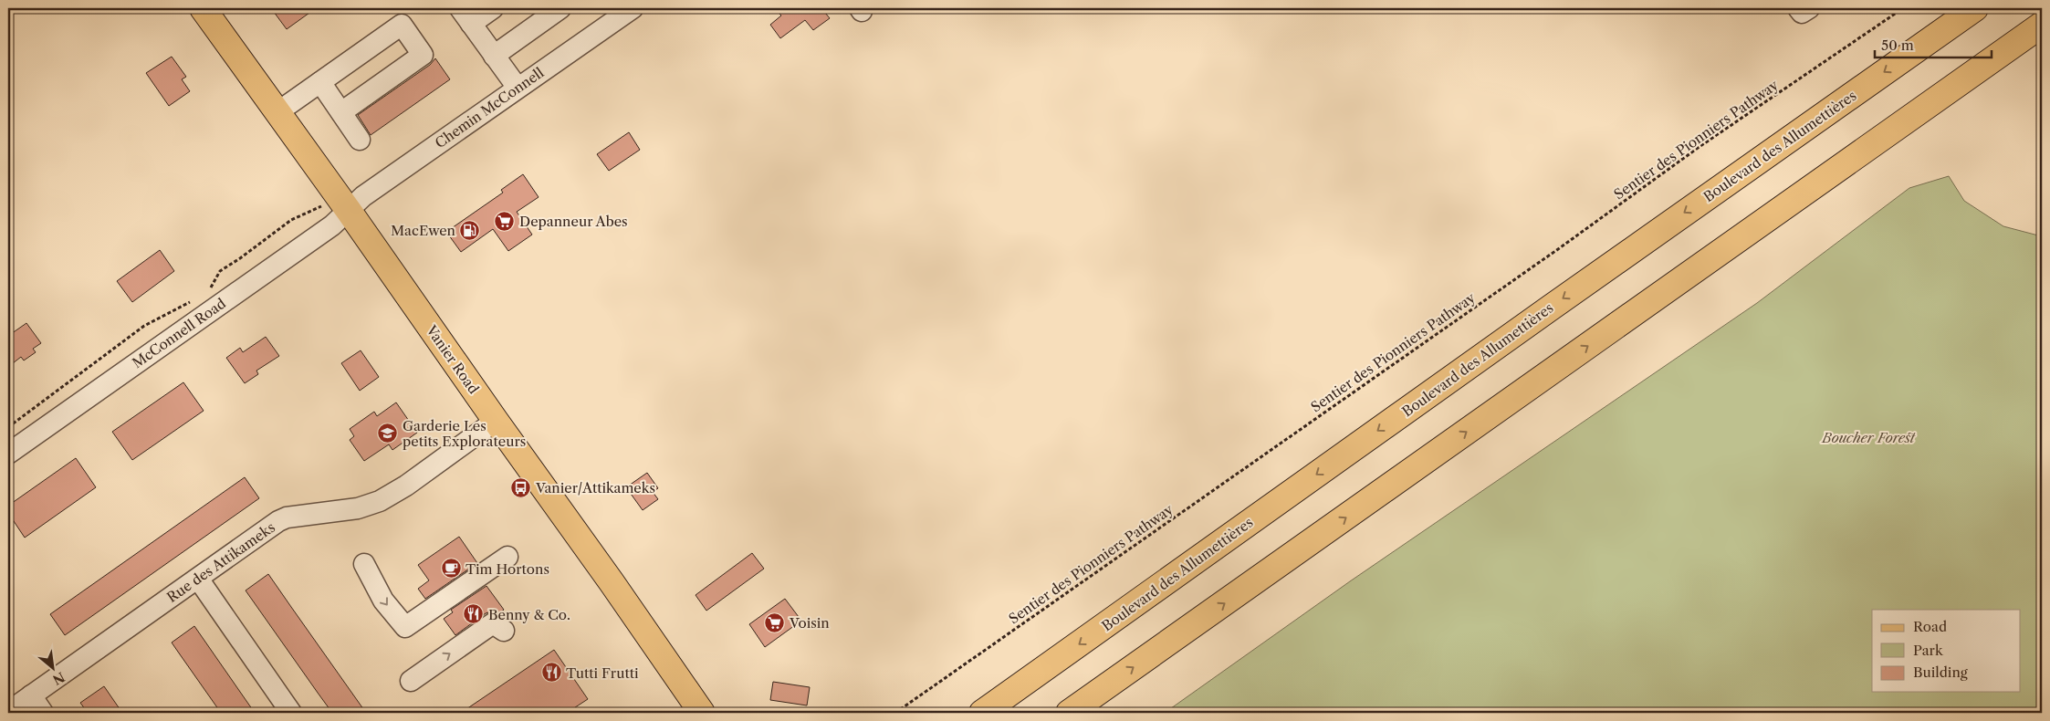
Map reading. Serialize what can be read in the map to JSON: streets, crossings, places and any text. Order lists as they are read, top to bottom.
{
  "streets": {
    "main road": ["Boulevard des Allumettières", "Vanier Road"],
    "street": ["Chemin McConnell", "McConnell Road", "Rue des Attikameks"],
    "path": ["Sentier des Pionniers Pathway"]
  },
  "crossings": [
    ["Chemin McConnell", "McConnell Road"],
    ["Chemin McConnell", "Vanier Road"],
    ["McConnell Road", "Vanier Road"],
    ["Vanier Road", "Rue des Attikameks"]
  ],
  "parks": ["Boucher Forest"],
  "places": {
    "supermarket": ["Depanneur Abes", "Voisin"],
    "fuel station": ["MacEwen"],
    "school or university": ["Garderie Les petits Explorateurs"],
    "bus stop": ["Vanier/Attikameks"],
    "cafe": ["Tim Hortons"],
    "restaurant": ["Benny & Co.", "Tutti Frutti"]
  },
  "legend": ["Road", "Park", "Building"],
  "scale_bar": "50 m",
  "north": "bottom right"
}
